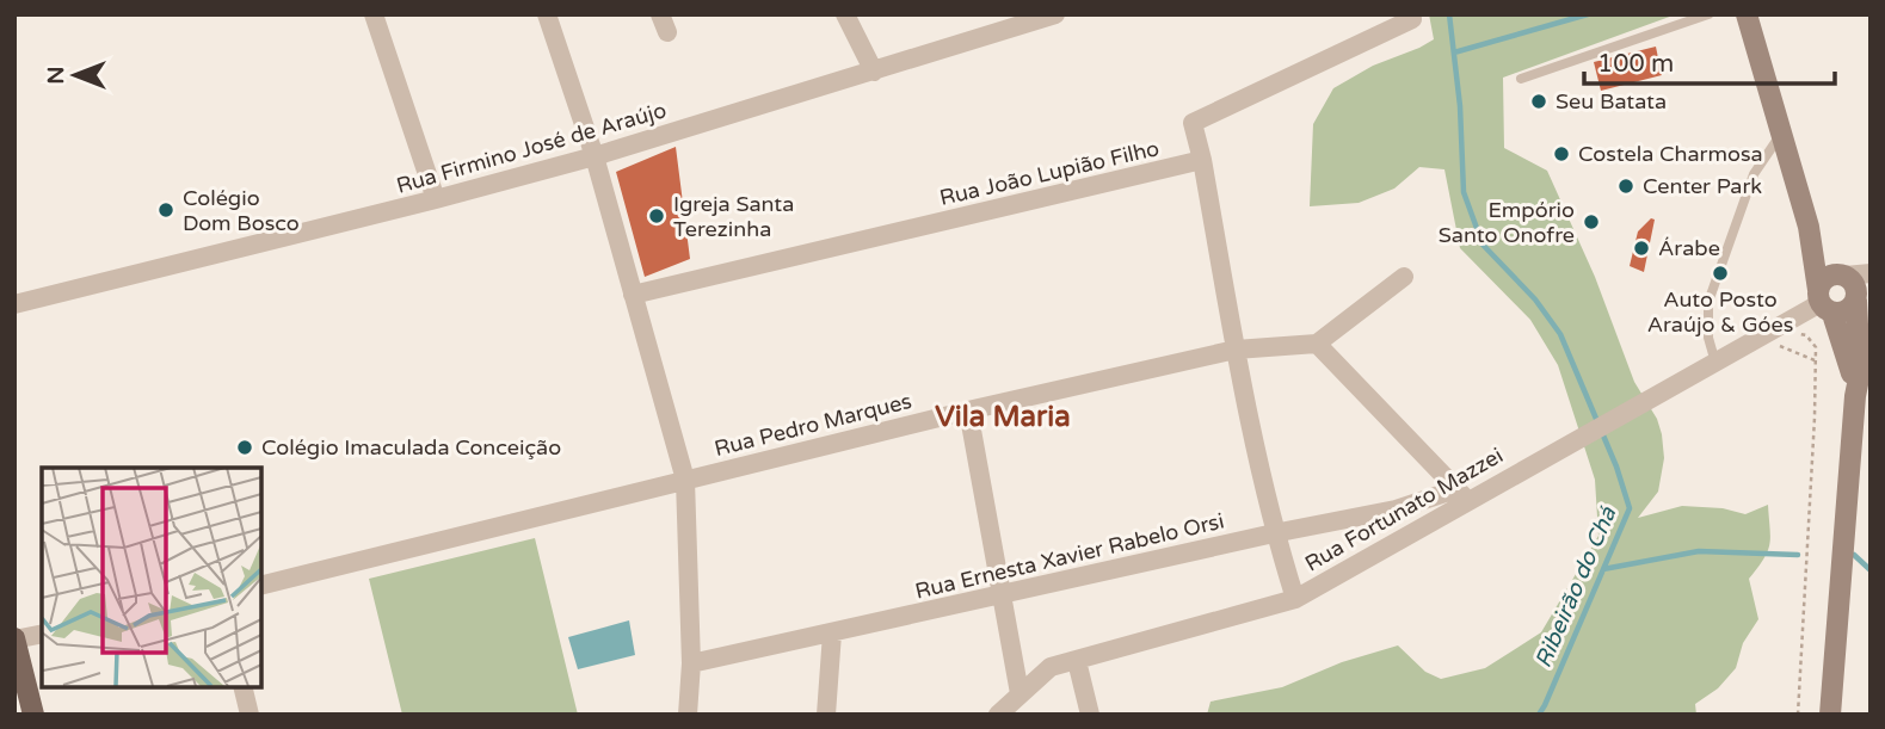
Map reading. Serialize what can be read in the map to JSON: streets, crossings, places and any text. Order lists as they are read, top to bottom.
{
  "streets": {
    "street": [
      "Rua Firmino José de Araújo",
      "Rua João Lupião Filho",
      "Rua Pedro Marques",
      "Rua Fortunato Mazzei",
      "Rua Ernesta Xavier Rabelo Orsi"
    ]
  },
  "crossings": [
    ["Rua Fortunato Mazzei", "Rua Ernesta Xavier Rabelo Orsi"]
  ],
  "districts": ["Vila Maria"],
  "water": ["Ribeirão do Chá"],
  "places": [
    "Seu Batata",
    "Costela Charmosa",
    "Center Park",
    "Colégio Dom Bosco",
    "Igreja Santa Terezinha",
    "Empório Santo Onofre",
    "Árabe",
    "Auto Posto Araújo & Góes",
    "Colégio Imaculada Conceição"
  ],
  "scale_bar": "100 m",
  "north": "left"
}
